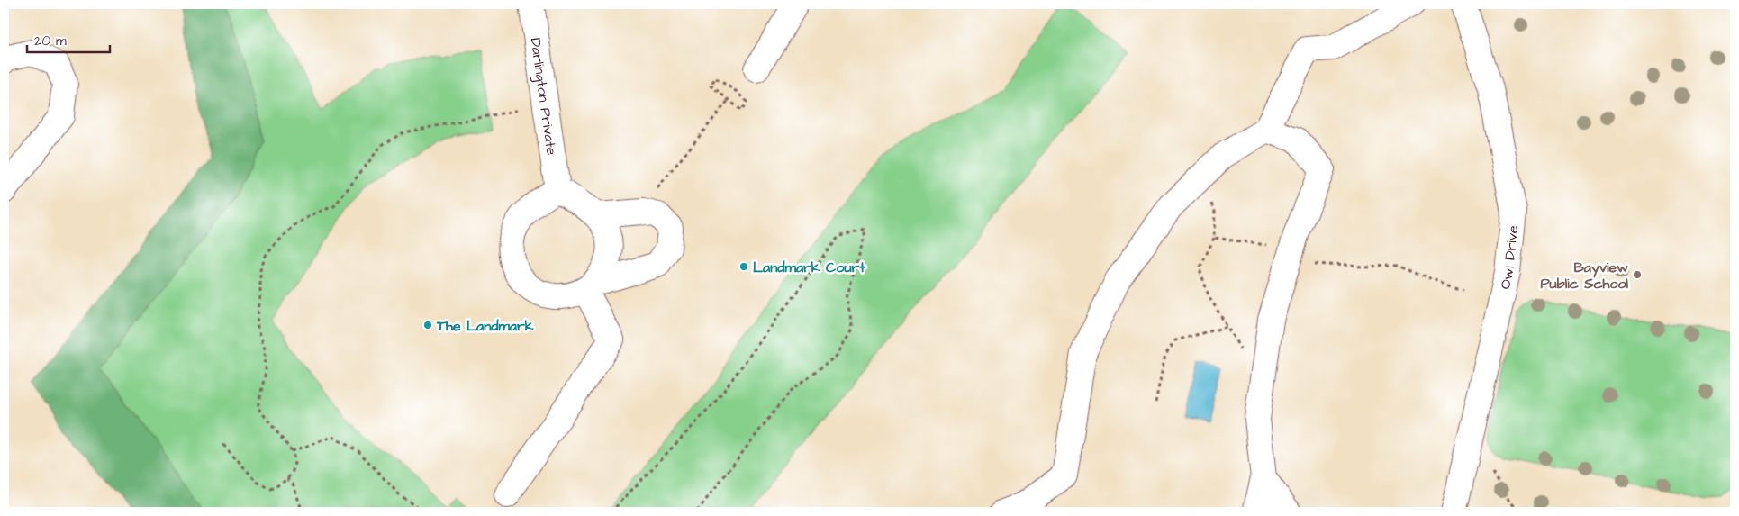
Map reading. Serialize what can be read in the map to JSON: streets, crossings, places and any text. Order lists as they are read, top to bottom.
{
  "streets": {
    "street": ["Darlington Private", "Owl Drive"]
  },
  "places": ["Landmark Court", "Bayview Public School", "The Landmark"],
  "scale_bar": "20 m"
}
